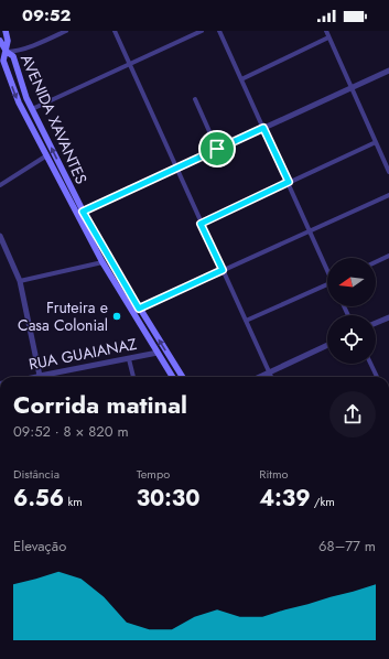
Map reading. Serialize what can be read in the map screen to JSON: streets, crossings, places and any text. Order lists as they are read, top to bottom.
{
  "streets": {
    "main road": ["AVENIDA XAVANTES"],
    "street": ["RUA GUAIANAZ"]
  },
  "crossings": [
    ["AVENIDA XAVANTES", "RUA GUAIANAZ"]
  ],
  "places": ["Fruteira e Casa Colonial"],
  "north": "left",
  "page": {
    "status": "09:52",
    "heading": ["Corrida matinal", "09:52 · 8 × 820 m"],
    "stats": [
      ["Distância", "6.56 km"],
      ["Tempo", "30:30"],
      ["Ritmo", "4:39 /km"]
    ],
    "chart": ["Elevação", "68–77 m"]
  }
}
